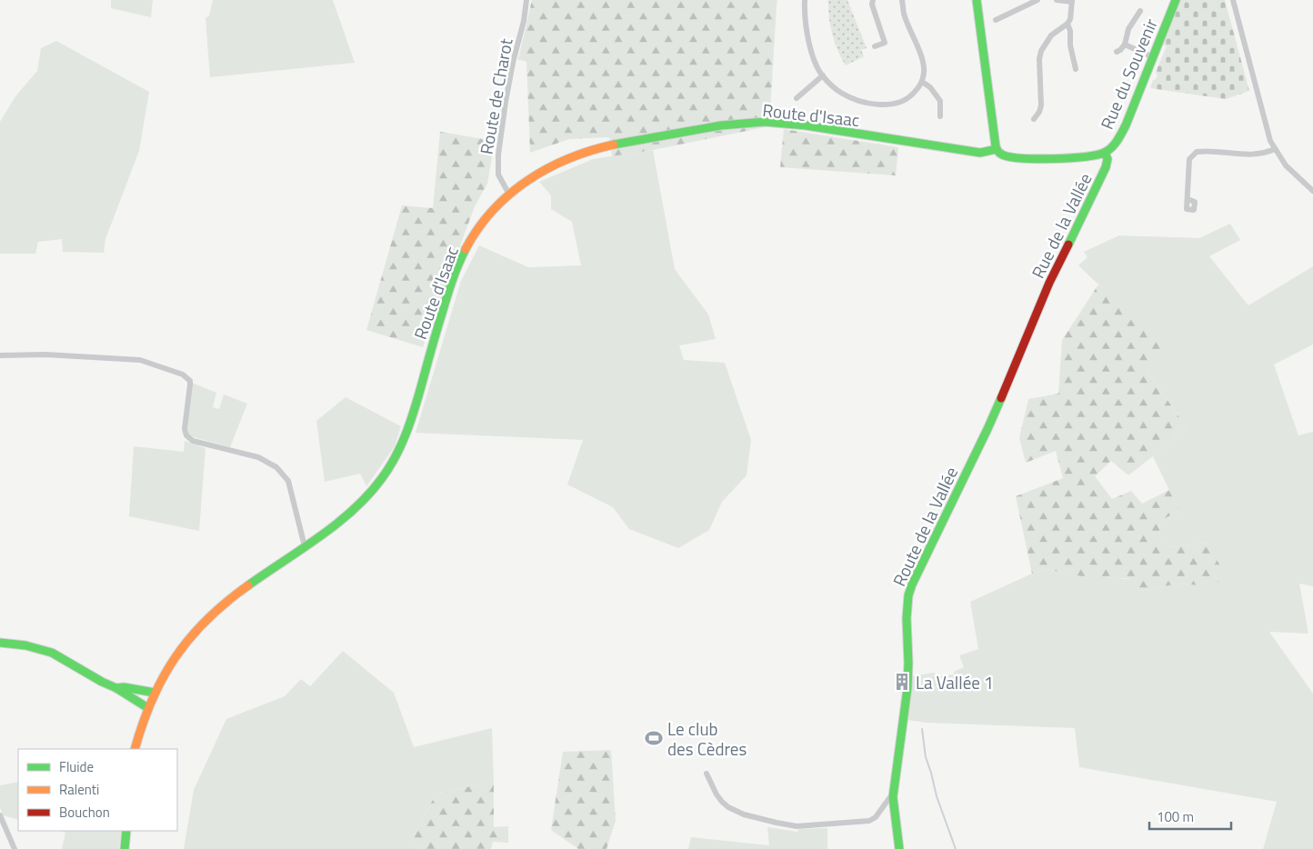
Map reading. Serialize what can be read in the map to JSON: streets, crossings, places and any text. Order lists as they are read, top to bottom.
{
  "streets": {
    "street": [
      "Rue du Souvenir",
      "Route de Charot",
      "Route d'Isaac",
      "Rue de la Vallée",
      "Route de la Vallée"
    ]
  },
  "crossings": [
    ["Rue du Souvenir", "Route d'Isaac"],
    ["Rue du Souvenir", "Rue de la Vallée"],
    ["Route de Charot", "Route d'Isaac"],
    ["Rue de la Vallée", "Route de la Vallée"]
  ],
  "places": {
    "building": ["La Vallée 1"],
    "sports": ["Le club des Cèdres"]
  },
  "legend": ["Fluide", "Ralenti", "Bouchon"],
  "scale_bar": "100 m"
}
